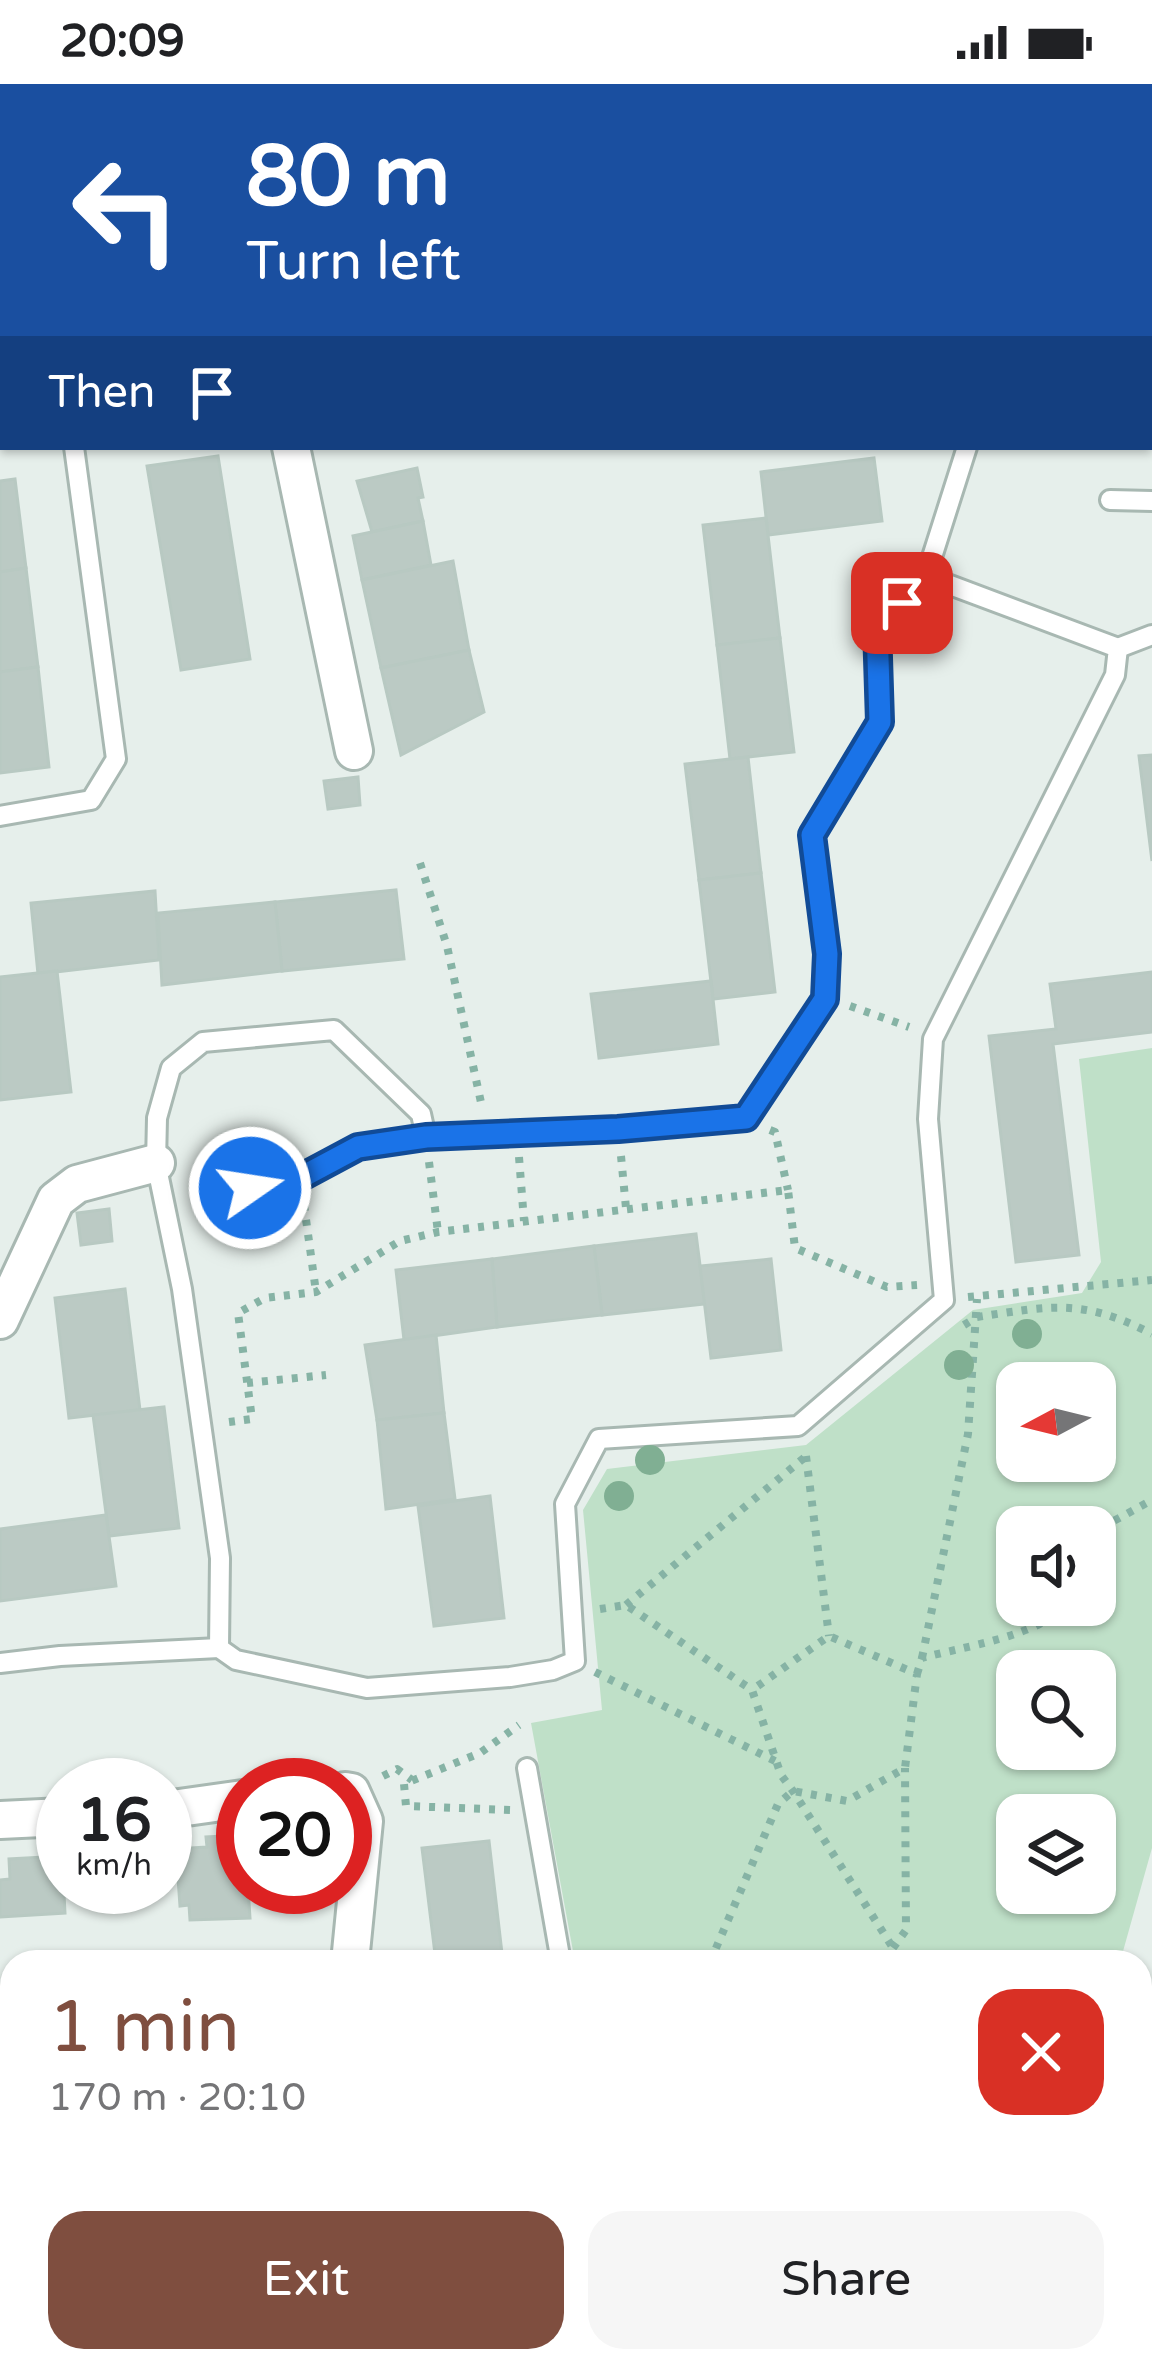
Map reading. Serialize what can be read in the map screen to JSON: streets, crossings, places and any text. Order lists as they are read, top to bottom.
{
  "north": "left",
  "page": {
    "status": "20:09",
    "turn": ["80 m", "Turn left"],
    "then": "Then",
    "speed": "16 km/h",
    "limit": "20",
    "heading": ["1 min", "170 m · 20:10"],
    "buttons": ["Exit", "Share"]
  }
}
